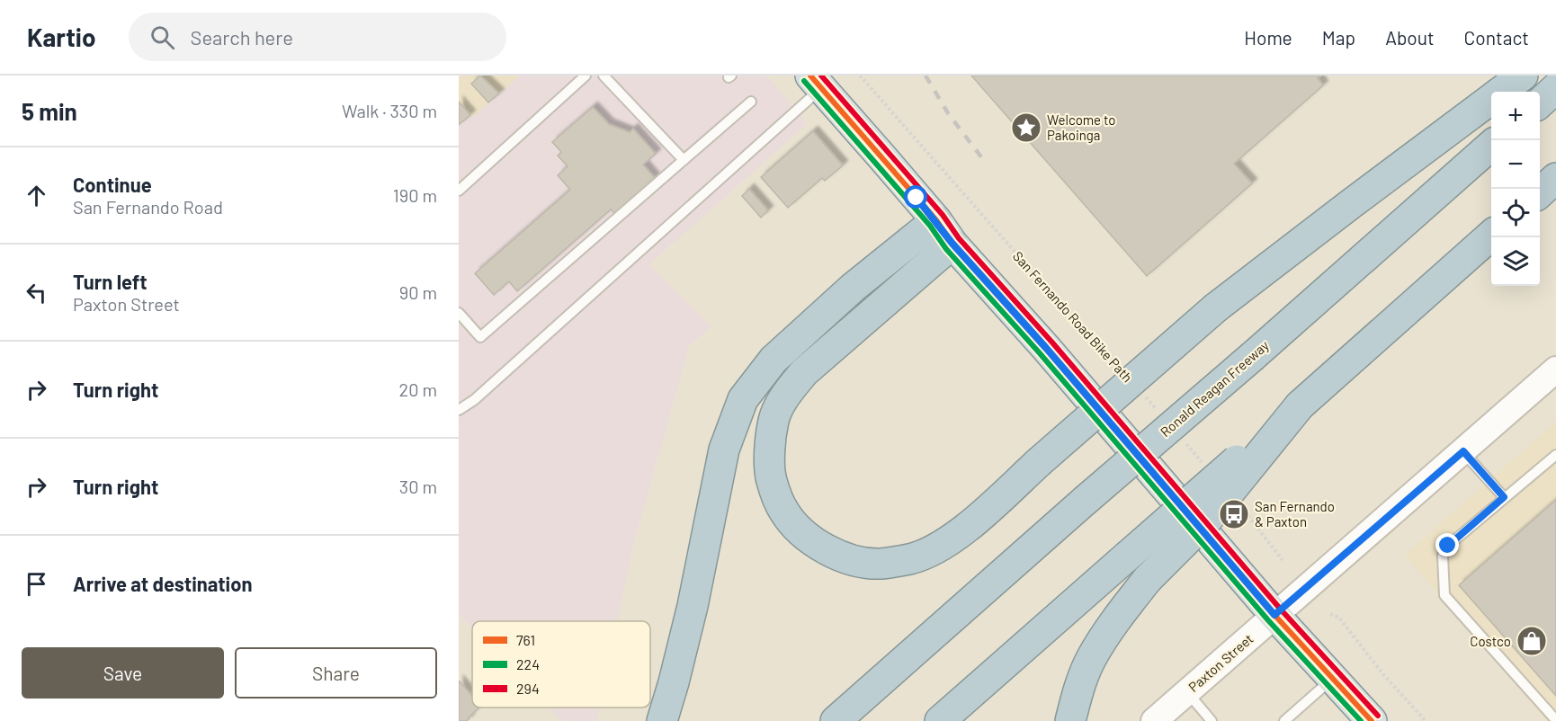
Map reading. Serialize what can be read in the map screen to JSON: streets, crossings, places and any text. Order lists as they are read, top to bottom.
{
  "streets": {
    "highway": ["Ronald Reagan Freeway"],
    "street": ["Paxton Street"],
    "path": ["San Fernando Road Bike Path"]
  },
  "places": {
    "place": ["Welcome to Pakoinga"],
    "bus stop": ["San Fernando & Paxton"],
    "shop": ["Costco"]
  },
  "lines": ["transit line 761", "transit line 294", "transit line 224"],
  "legend": ["761", "224", "294"],
  "page": {
    "header": "Kartio",
    "search": "Search here",
    "nav": [
      "Home",
      "Map",
      "About",
      "Contact"
    ],
    "heading": ["5 min", "Walk · 330 m"],
    "map_buttons": ["+", "−"],
    "list": [
      ["Continue", "San Fernando Road", "190 m"],
      ["Turn left", "Paxton Street", "90 m"],
      ["Turn right", "20 m"],
      ["Turn right", "30 m"],
      "Arrive at destination"
    ],
    "buttons": ["Save", "Share"]
  }
}
